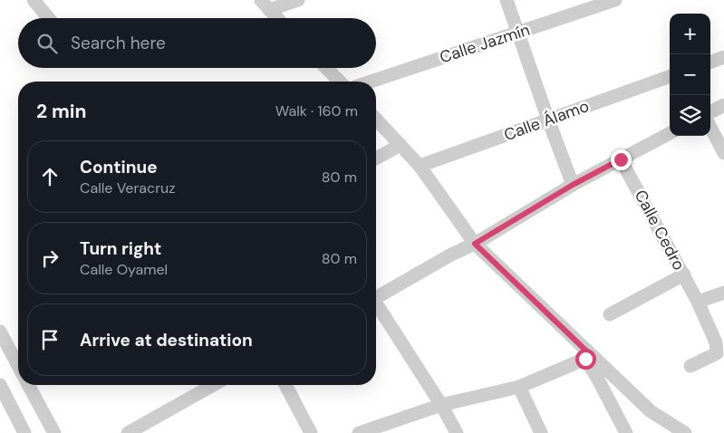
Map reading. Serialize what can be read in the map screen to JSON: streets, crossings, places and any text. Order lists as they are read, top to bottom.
{
  "streets": {
    "street": ["Calle Jazmín", "Calle Álamo", "Calle Cedro"]
  },
  "page": {
    "map_buttons": ["+", "−"],
    "search": "Search here",
    "heading": ["2 min", "Walk · 160 m"],
    "list": [
      ["Continue", "Calle Veracruz", "80 m"],
      ["Turn right", "Calle Oyamel", "80 m"],
      "Arrive at destination"
    ]
  }
}
